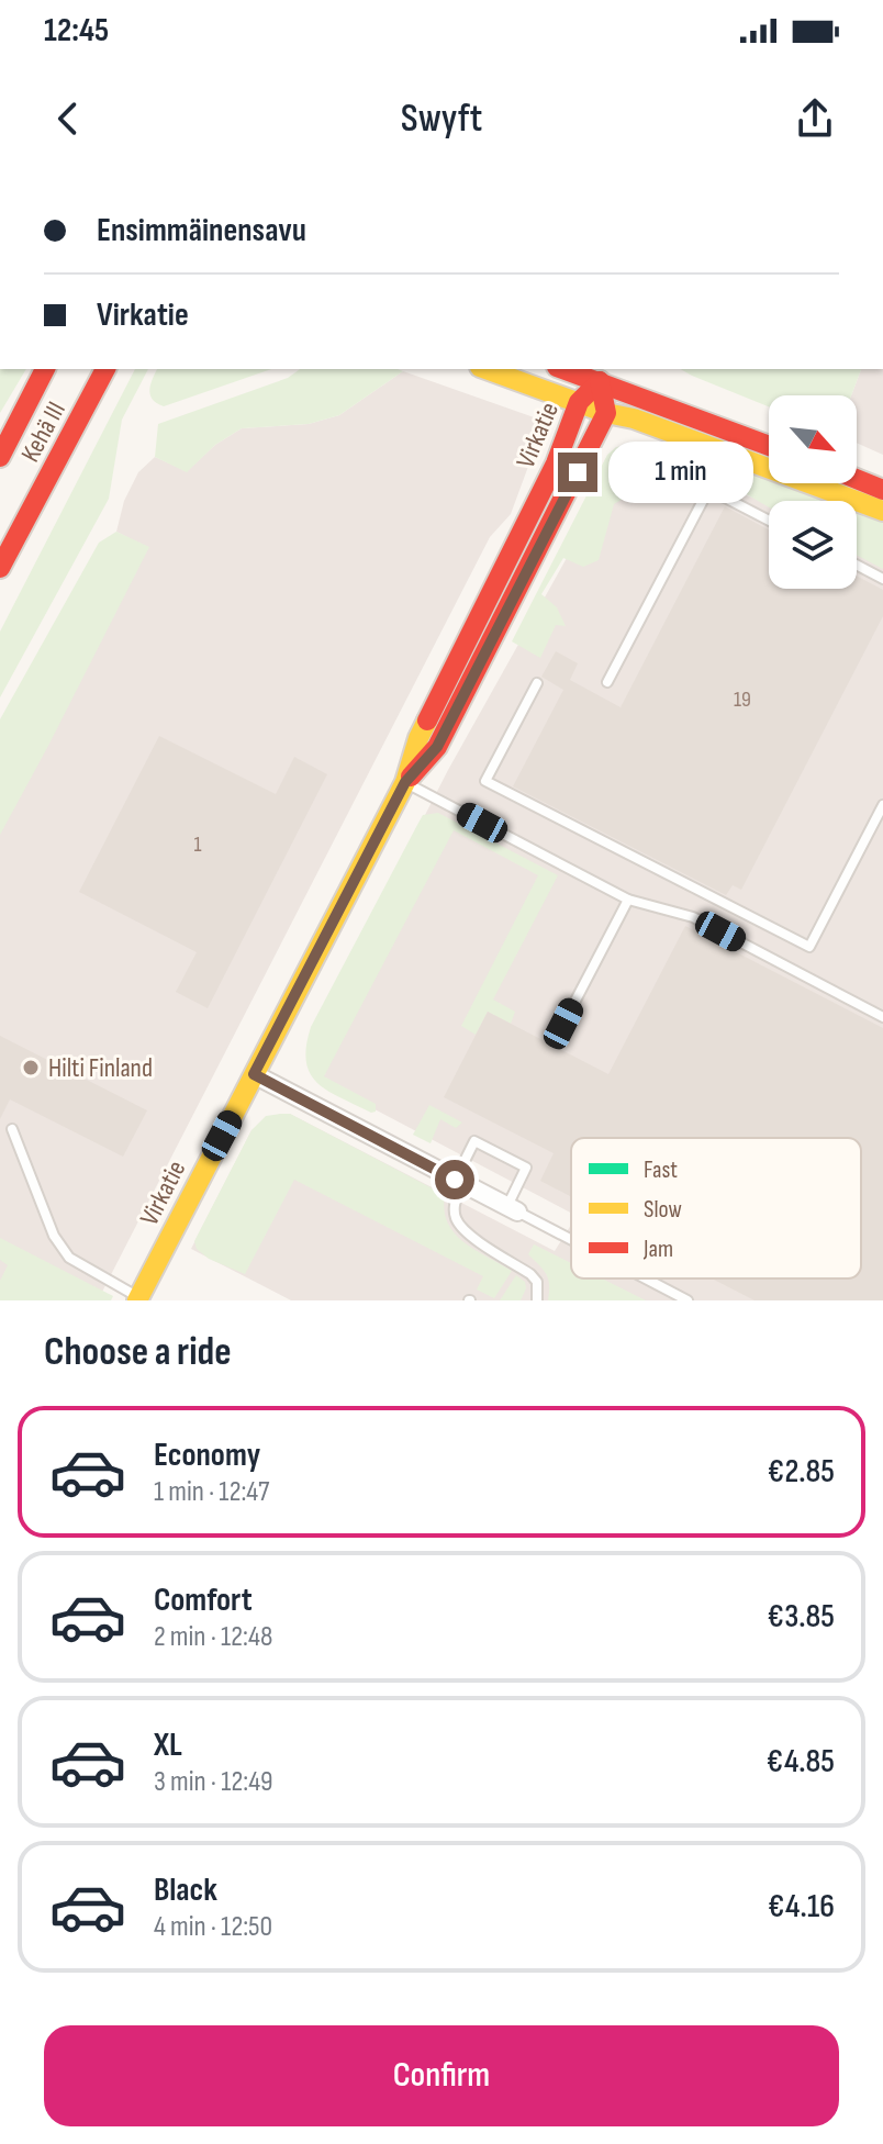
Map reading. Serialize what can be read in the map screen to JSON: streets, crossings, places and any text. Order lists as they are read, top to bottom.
{
  "streets": {
    "main road": ["Kehä III", "Virkatie"]
  },
  "places": ["Hilti Finland"],
  "house_numbers": ["19", "1"],
  "legend": ["Fast", "Slow", "Jam"],
  "north": "bottom right",
  "page": {
    "status": "12:45",
    "header": "Swyft",
    "banner": ["Ensimmäinensavu", "Virkatie"],
    "bubble": "1 min",
    "heading": "Choose a ride",
    "list": [
      {
        "name": "Economy",
        "note": "1 min · 12:47",
        "value": "€2.85"
      },
      {
        "name": "Comfort",
        "note": "2 min · 12:48",
        "value": "€3.85"
      },
      {
        "name": "XL",
        "note": "3 min · 12:49",
        "value": "€4.85"
      },
      {
        "name": "Black",
        "note": "4 min · 12:50",
        "value": "€4.16"
      }
    ],
    "buttons": "Confirm"
  }
}
